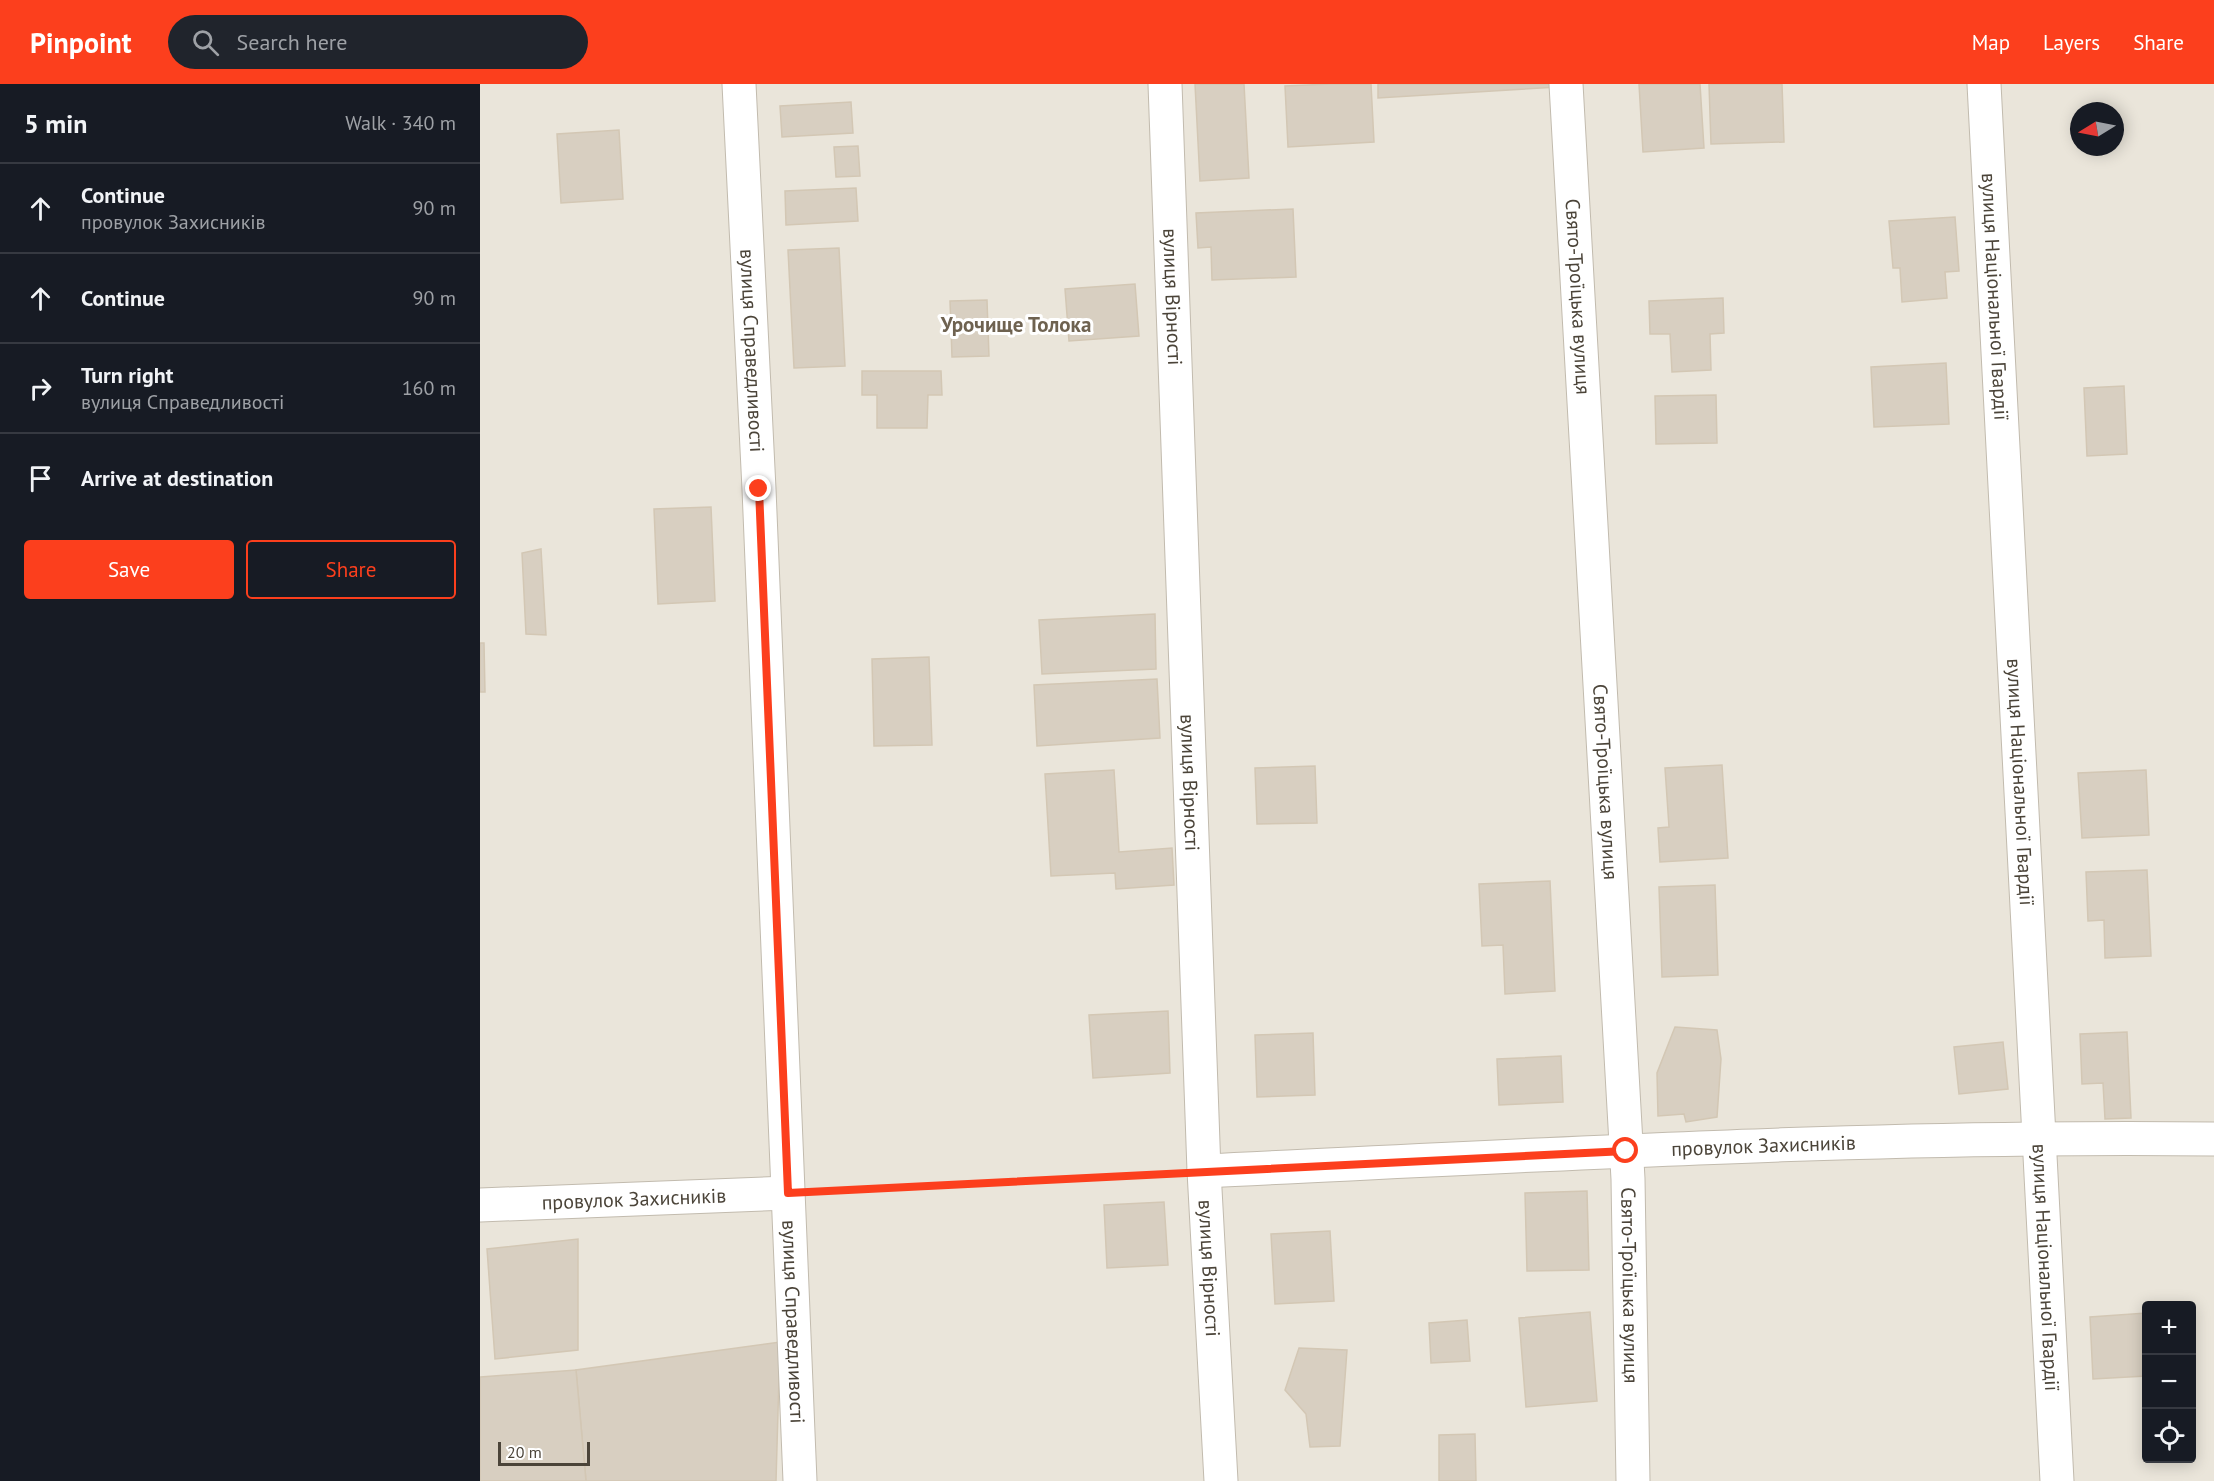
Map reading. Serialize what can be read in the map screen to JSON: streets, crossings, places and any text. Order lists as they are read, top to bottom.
{
  "streets": {
    "street": [
      "вулиця Вірності",
      "Свято-Троїцька вулиця",
      "вулиця Національної Гвардії",
      "вулиця Справедливості",
      "провулок Захисників"
    ]
  },
  "crossings": [
    ["вулиця Вірності", "провулок Захисників"],
    ["Свято-Троїцька вулиця", "провулок Захисників"],
    ["вулиця Національної Гвардії", "провулок Захисників"],
    ["вулиця Справедливості", "провулок Захисників"]
  ],
  "districts": ["Урочище Толока"],
  "scale_bar": "20 m",
  "north": "left",
  "page": {
    "header": "Pinpoint",
    "search": "Search here",
    "nav": ["Map", "Layers", "Share"],
    "heading": ["5 min", "Walk · 340 m"],
    "list": [
      ["Continue", "провулок Захисників", "90 m"],
      ["Continue", "90 m"],
      ["Turn right", "вулиця Справедливості", "160 m"],
      "Arrive at destination"
    ],
    "buttons": ["Save", "Share"],
    "map_buttons": ["+", "−"],
    "scale": "20 m"
  }
}
